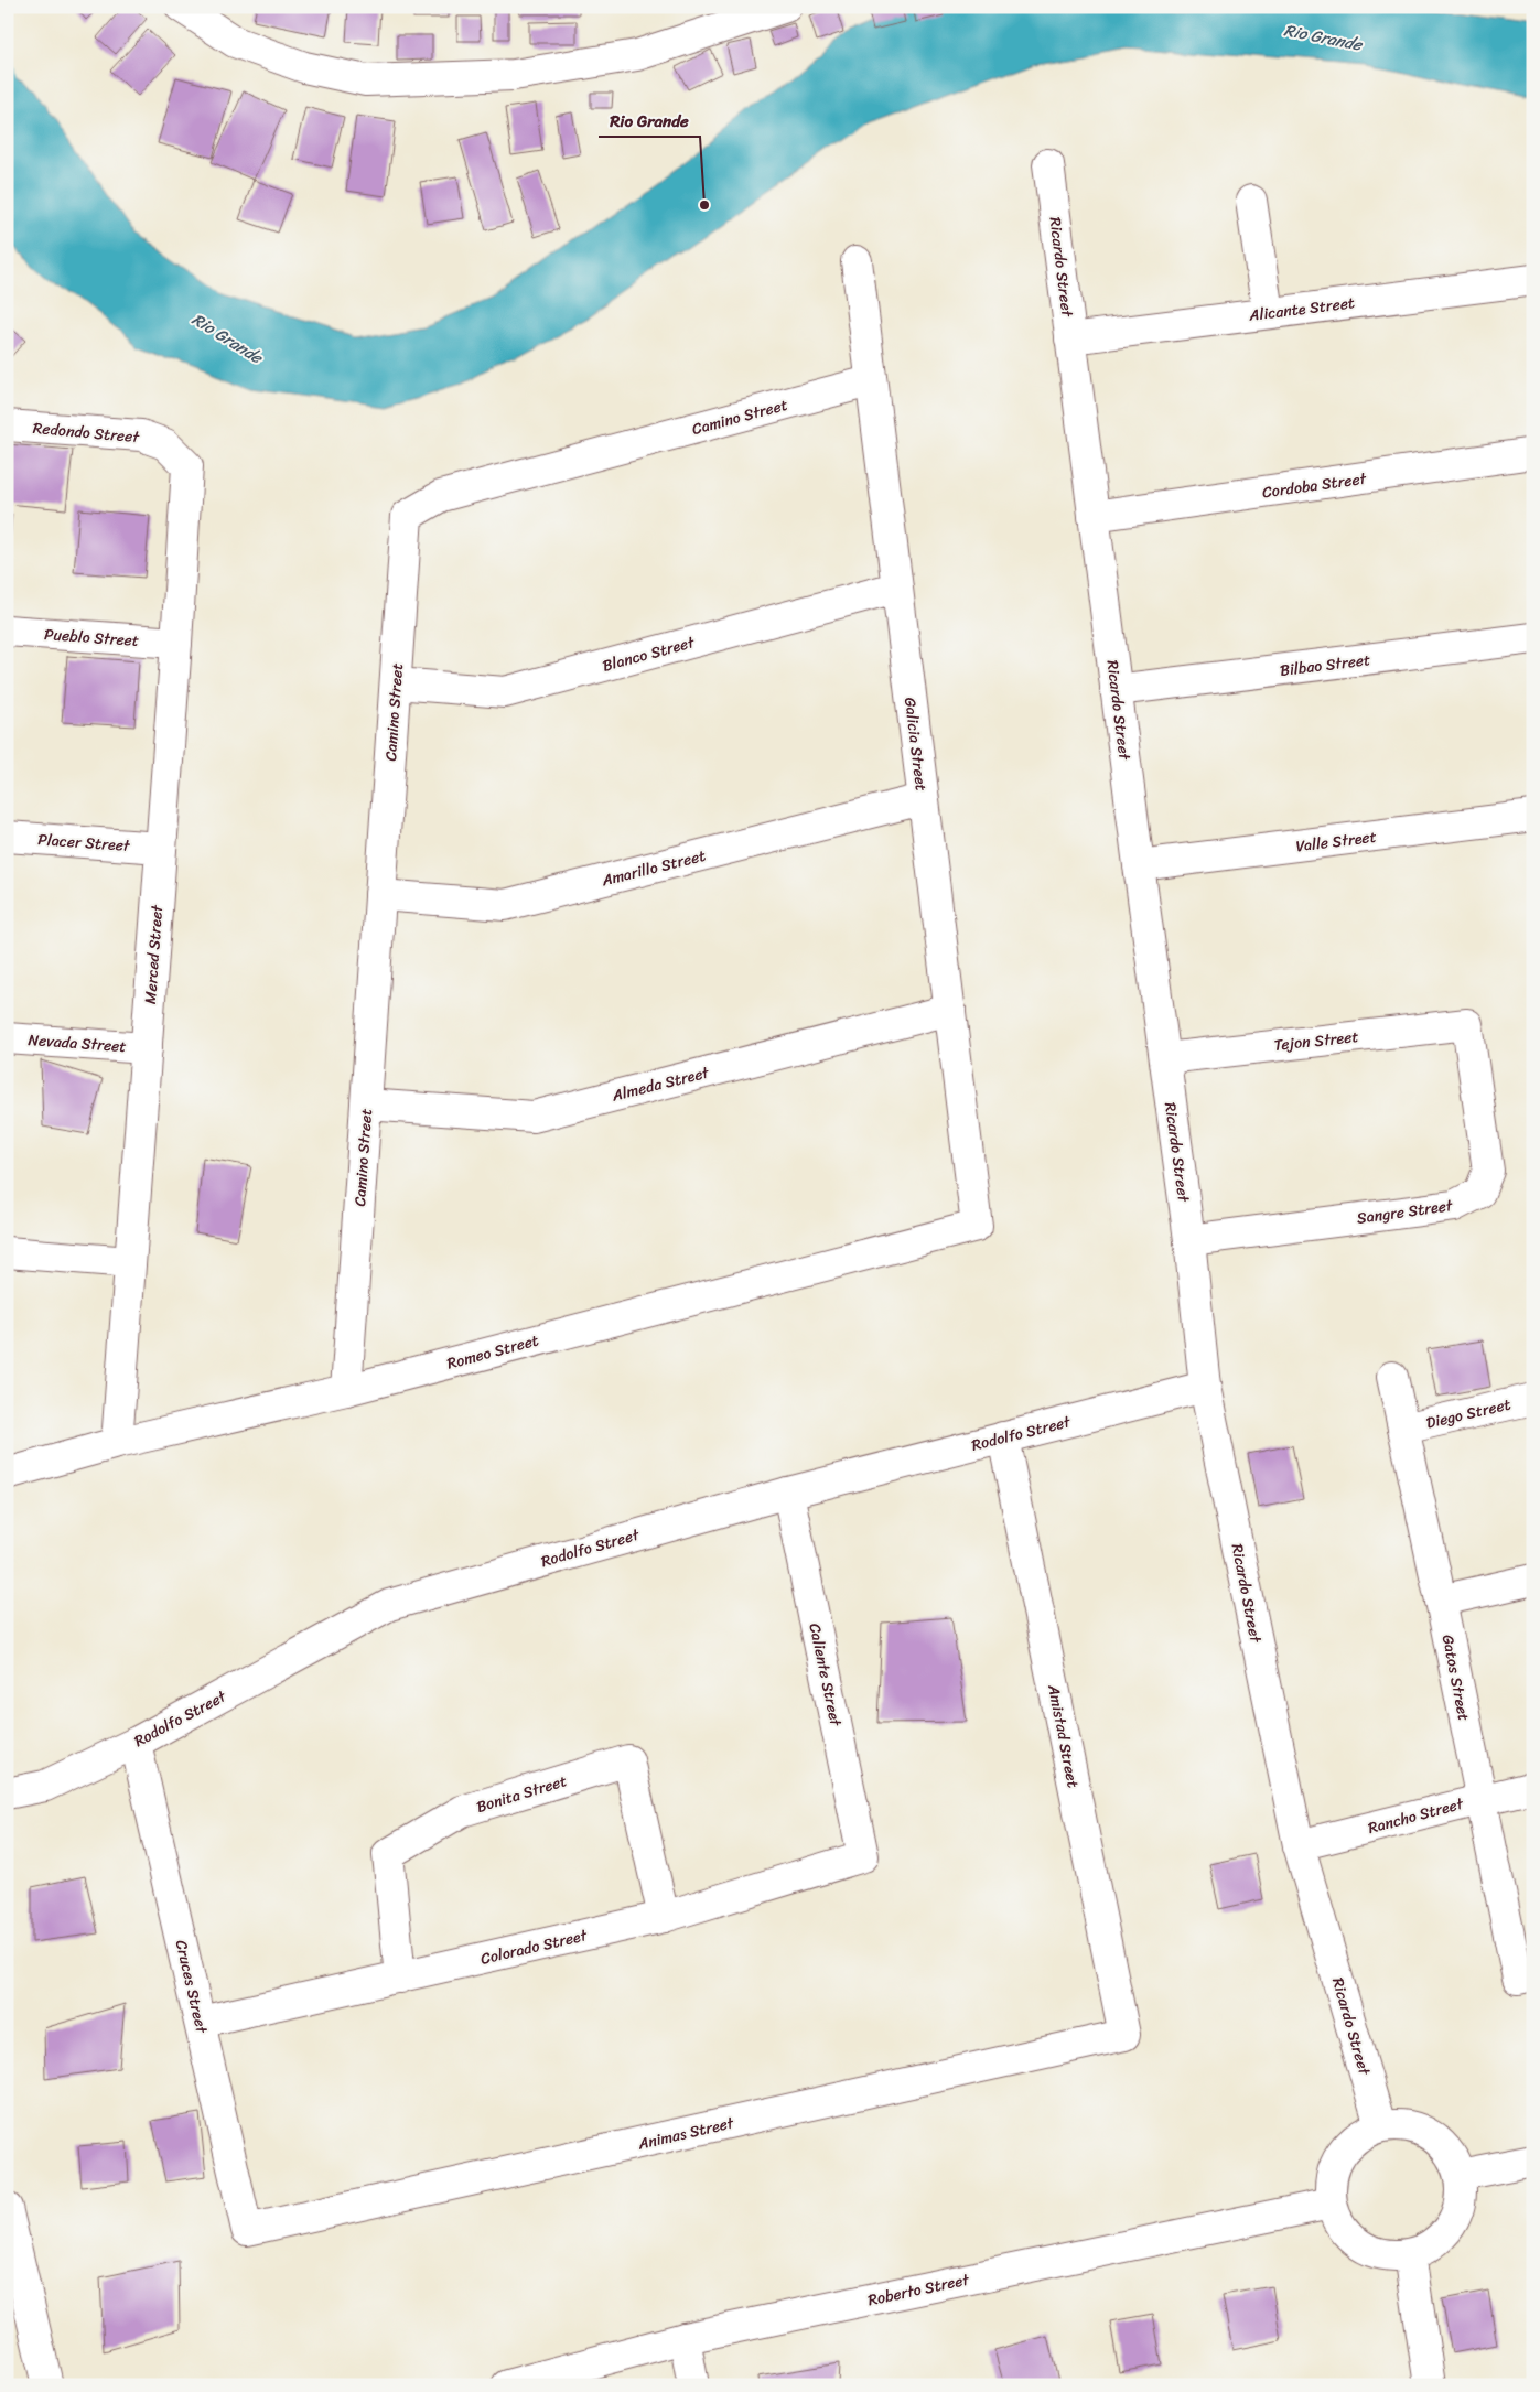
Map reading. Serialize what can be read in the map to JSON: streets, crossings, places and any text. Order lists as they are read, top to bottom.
{
  "streets": {
    "street": [
      "Ricardo Street",
      "Alicante Street",
      "Camino Street",
      "Redondo Street",
      "Cordoba Street",
      "Pueblo Street",
      "Blanco Street",
      "Bilbao Street",
      "Galicia Street",
      "Valle Street",
      "Placer Street",
      "Amarillo Street",
      "Merced Street",
      "Tejon Street",
      "Nevada Street",
      "Almeda Street",
      "Sangre Street",
      "Romeo Street",
      "Diego Street",
      "Rodolfo Street",
      "Caliente Street",
      "Gatos Street",
      "Amistad Street",
      "Bonita Street",
      "Rancho Street",
      "Colorado Street",
      "Cruces Street",
      "Animas Street",
      "Roberto Street"
    ]
  },
  "crossings": [
    ["Ricardo Street", "Alicante Street"],
    ["Ricardo Street", "Cordoba Street"],
    ["Ricardo Street", "Bilbao Street"],
    ["Ricardo Street", "Valle Street"],
    ["Ricardo Street", "Tejon Street"],
    ["Ricardo Street", "Sangre Street"],
    ["Ricardo Street", "Rodolfo Street"],
    ["Ricardo Street", "Rancho Street"],
    ["Ricardo Street", "Roberto Street"],
    ["Camino Street", "Blanco Street"],
    ["Camino Street", "Galicia Street"],
    ["Camino Street", "Amarillo Street"],
    ["Camino Street", "Almeda Street"],
    ["Camino Street", "Romeo Street"],
    ["Redondo Street", "Merced Street"],
    ["Pueblo Street", "Merced Street"],
    ["Blanco Street", "Galicia Street"],
    ["Galicia Street", "Amarillo Street"],
    ["Galicia Street", "Almeda Street"],
    ["Galicia Street", "Romeo Street"],
    ["Placer Street", "Merced Street"],
    ["Merced Street", "Nevada Street"],
    ["Merced Street", "Romeo Street"],
    ["Tejon Street", "Sangre Street"],
    ["Diego Street", "Gatos Street"],
    ["Rodolfo Street", "Caliente Street"],
    ["Rodolfo Street", "Amistad Street"],
    ["Rodolfo Street", "Cruces Street"],
    ["Caliente Street", "Colorado Street"],
    ["Gatos Street", "Rancho Street"],
    ["Amistad Street", "Animas Street"],
    ["Bonita Street", "Colorado Street"],
    ["Colorado Street", "Cruces Street"],
    ["Cruces Street", "Animas Street"]
  ],
  "water": ["Rio Grande"],
  "places": ["Rio Grande"]
}
